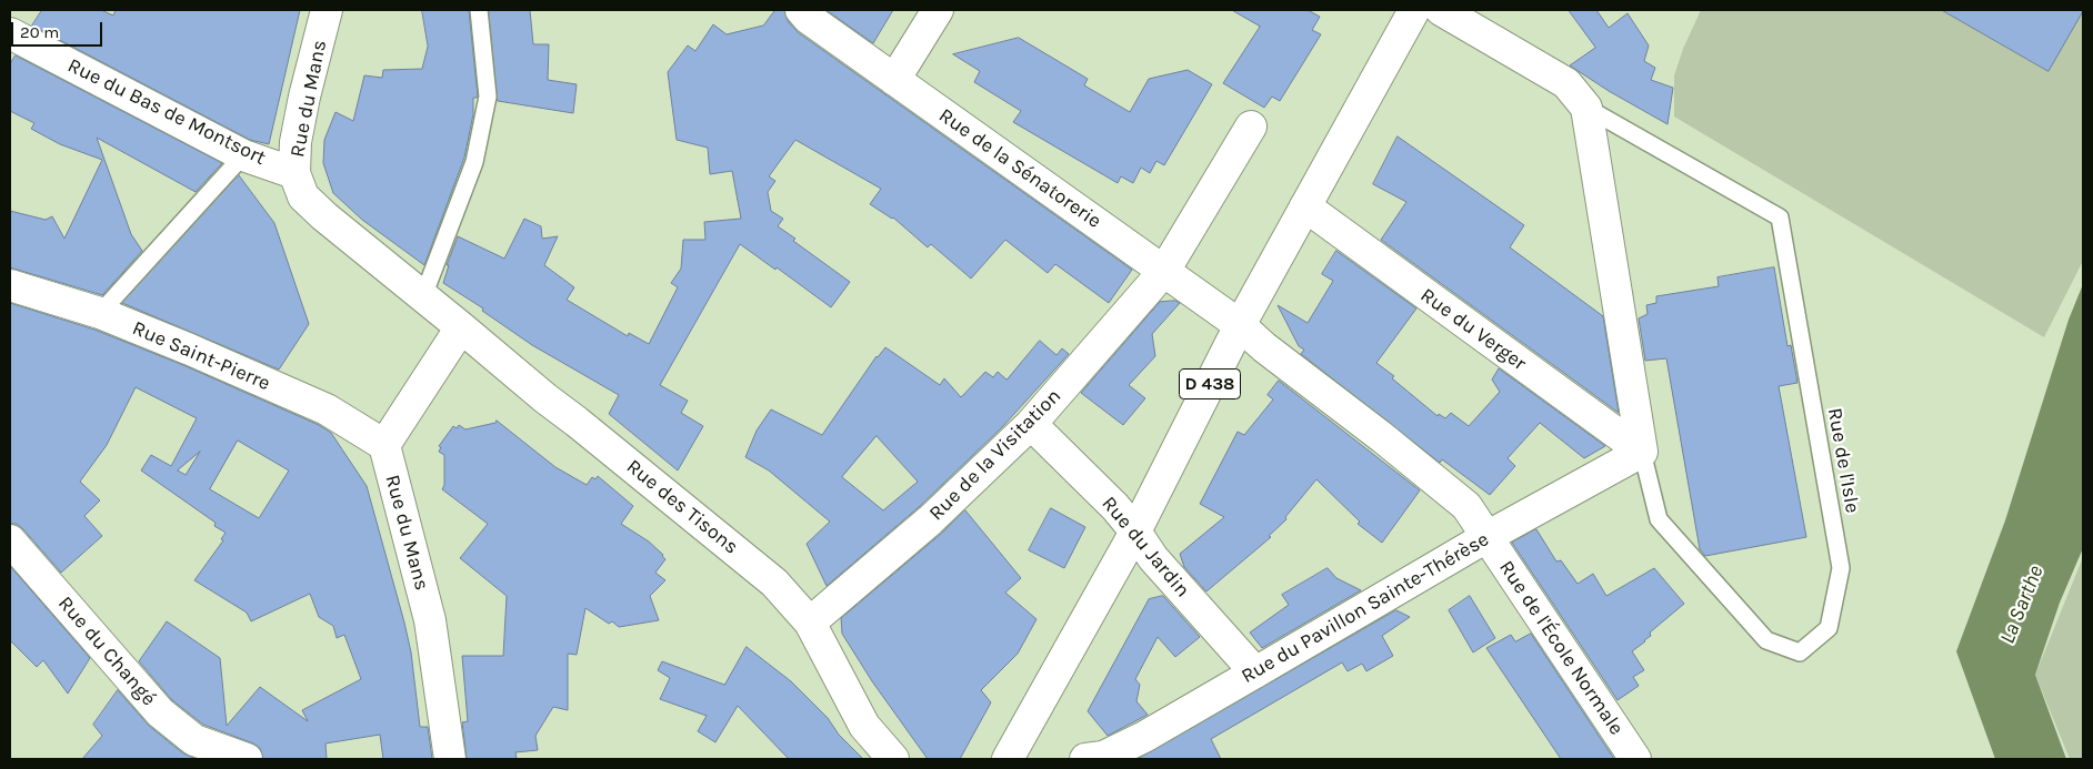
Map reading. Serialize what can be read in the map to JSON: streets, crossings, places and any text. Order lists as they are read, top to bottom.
{
  "streets": {
    "street": [
      "Rue du Mans",
      "Rue du Bas de Montsort",
      "Rue de la Sénatorerie",
      "Rue du Verger",
      "Rue Saint-Pierre",
      "D 438",
      "Rue de la Visitation",
      "Rue des Tisons",
      "Rue du Jardin",
      "Rue du Pavillon Sainte-Thérèse",
      "Rue de l'École Normale",
      "Rue du Changé"
    ],
    "lane": ["Rue de l'Isle"]
  },
  "crossings": [
    ["Rue du Mans", "Rue du Bas de Montsort"],
    ["Rue du Mans", "Rue Saint-Pierre"],
    ["Rue du Mans", "Rue des Tisons"],
    ["Rue de la Sénatorerie", "D 438"],
    ["Rue de la Sénatorerie", "Rue de la Visitation"],
    ["Rue de la Sénatorerie", "Rue de l'École Normale"],
    ["Rue du Verger", "D 438"],
    ["Rue du Verger", "Rue de l'Isle"],
    ["Rue du Verger", "Rue du Pavillon Sainte-Thérèse"],
    ["D 438", "Rue du Jardin"],
    ["D 438", "Rue de l'École Normale"],
    ["Rue de la Visitation", "Rue des Tisons"],
    ["Rue de la Visitation", "Rue du Jardin"],
    ["Rue de l'Isle", "Rue du Pavillon Sainte-Thérèse"],
    ["Rue du Jardin", "Rue du Pavillon Sainte-Thérèse"],
    ["Rue du Pavillon Sainte-Thérèse", "Rue de l'École Normale"]
  ],
  "water": ["La Sarthe"],
  "scale_bar": "20 m"
}
